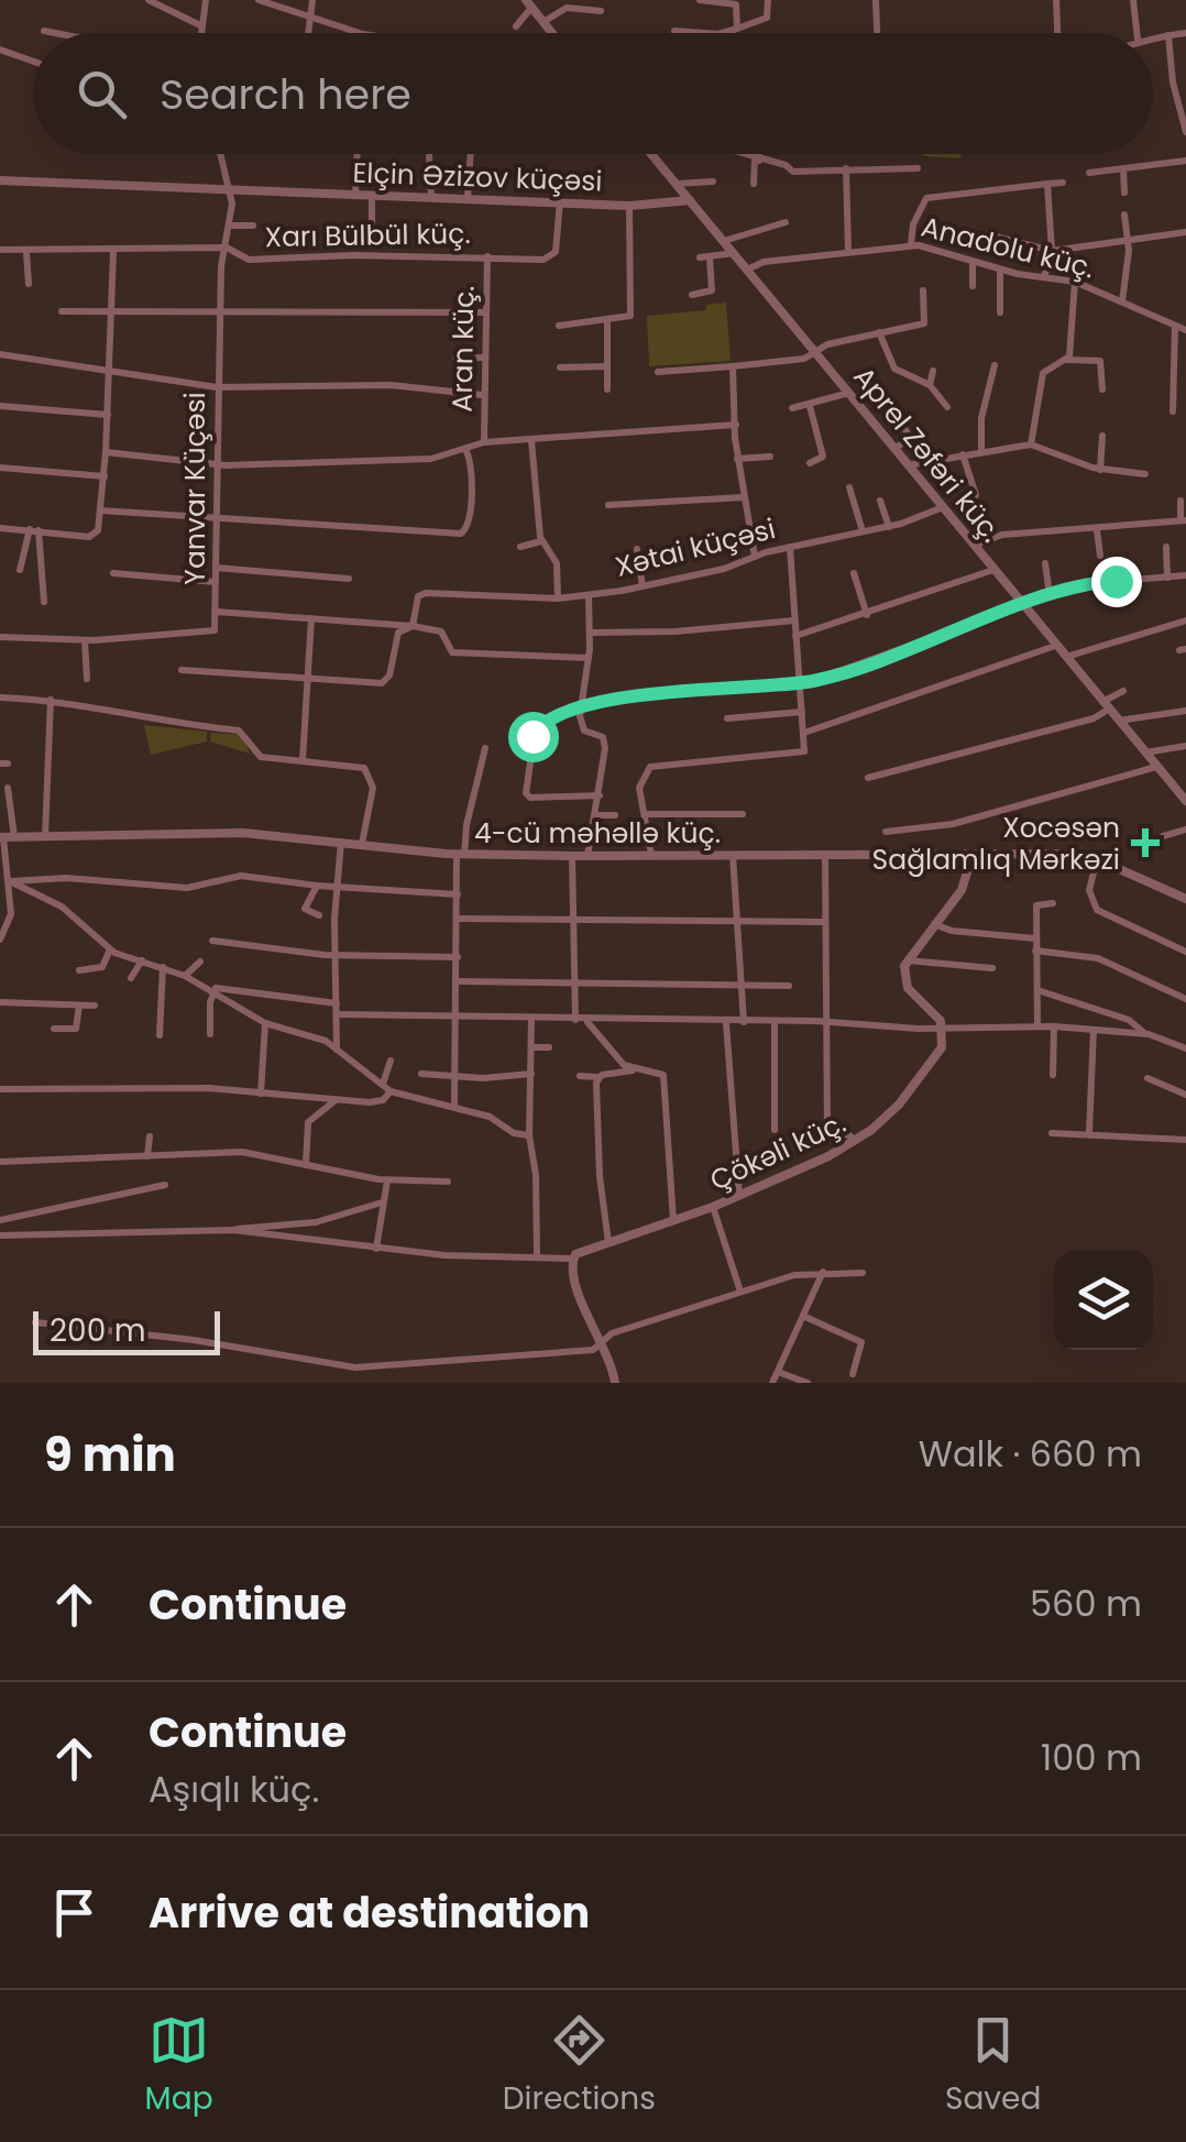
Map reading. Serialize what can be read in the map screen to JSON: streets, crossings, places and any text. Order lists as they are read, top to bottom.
{
  "streets": {
    "street": [
      "Elçin Əzizov küçəsi",
      "Xarı Bülbül küç.",
      "Anadolu küç.",
      "Aran küç.",
      "Aprel Zəfəri küç.",
      "Yanvar Küçəsi",
      "Xətai küçəsi",
      "4-cü məhəllə küç.",
      "Çökəli küç."
    ]
  },
  "crossings": [
    ["Elçin Əzizov küçəsi", "Xarı Bülbül küç."],
    ["Elçin Əzizov küçəsi", "Aprel Zəfəri küç."],
    ["Elçin Əzizov küçəsi", "Yanvar Küçəsi"],
    ["Xarı Bülbül küç.", "Aran küç."],
    ["Xarı Bülbül küç.", "Yanvar Küçəsi"],
    ["Anadolu küç.", "Aprel Zəfəri küç."],
    ["Aprel Zəfəri küç.", "Xətai küçəsi"]
  ],
  "places": {
    "health": ["Xocəsən Sağlamlıq Mərkəzi"]
  },
  "scale_bar": "200 m",
  "page": {
    "search": "Search here",
    "scale": "200 m",
    "heading": ["9 min", "Walk · 660 m"],
    "list": [
      ["Continue", "560 m"],
      ["Continue", "Aşıqlı küç.", "100 m"],
      "Arrive at destination"
    ],
    "nav": ["Map", "Directions", "Saved"]
  }
}
